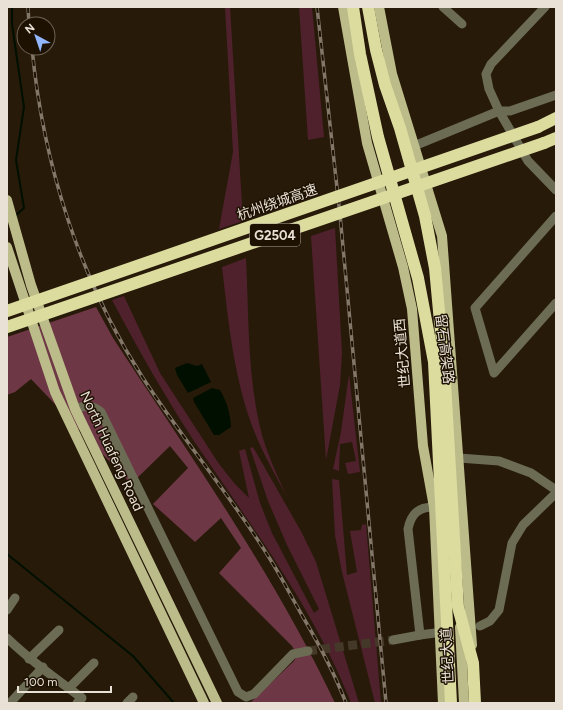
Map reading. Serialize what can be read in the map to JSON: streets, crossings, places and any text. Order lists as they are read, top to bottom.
{
  "streets": {
    "highway": ["杭州绕城高速", "G2504", "留石高架路"],
    "main road": ["世纪大道西", "North Huafeng Road", "世纪大道"]
  },
  "crossings": [
    ["留石高架路", "世纪大道"]
  ],
  "scale_bar": "100 m",
  "north": "top left"
}
